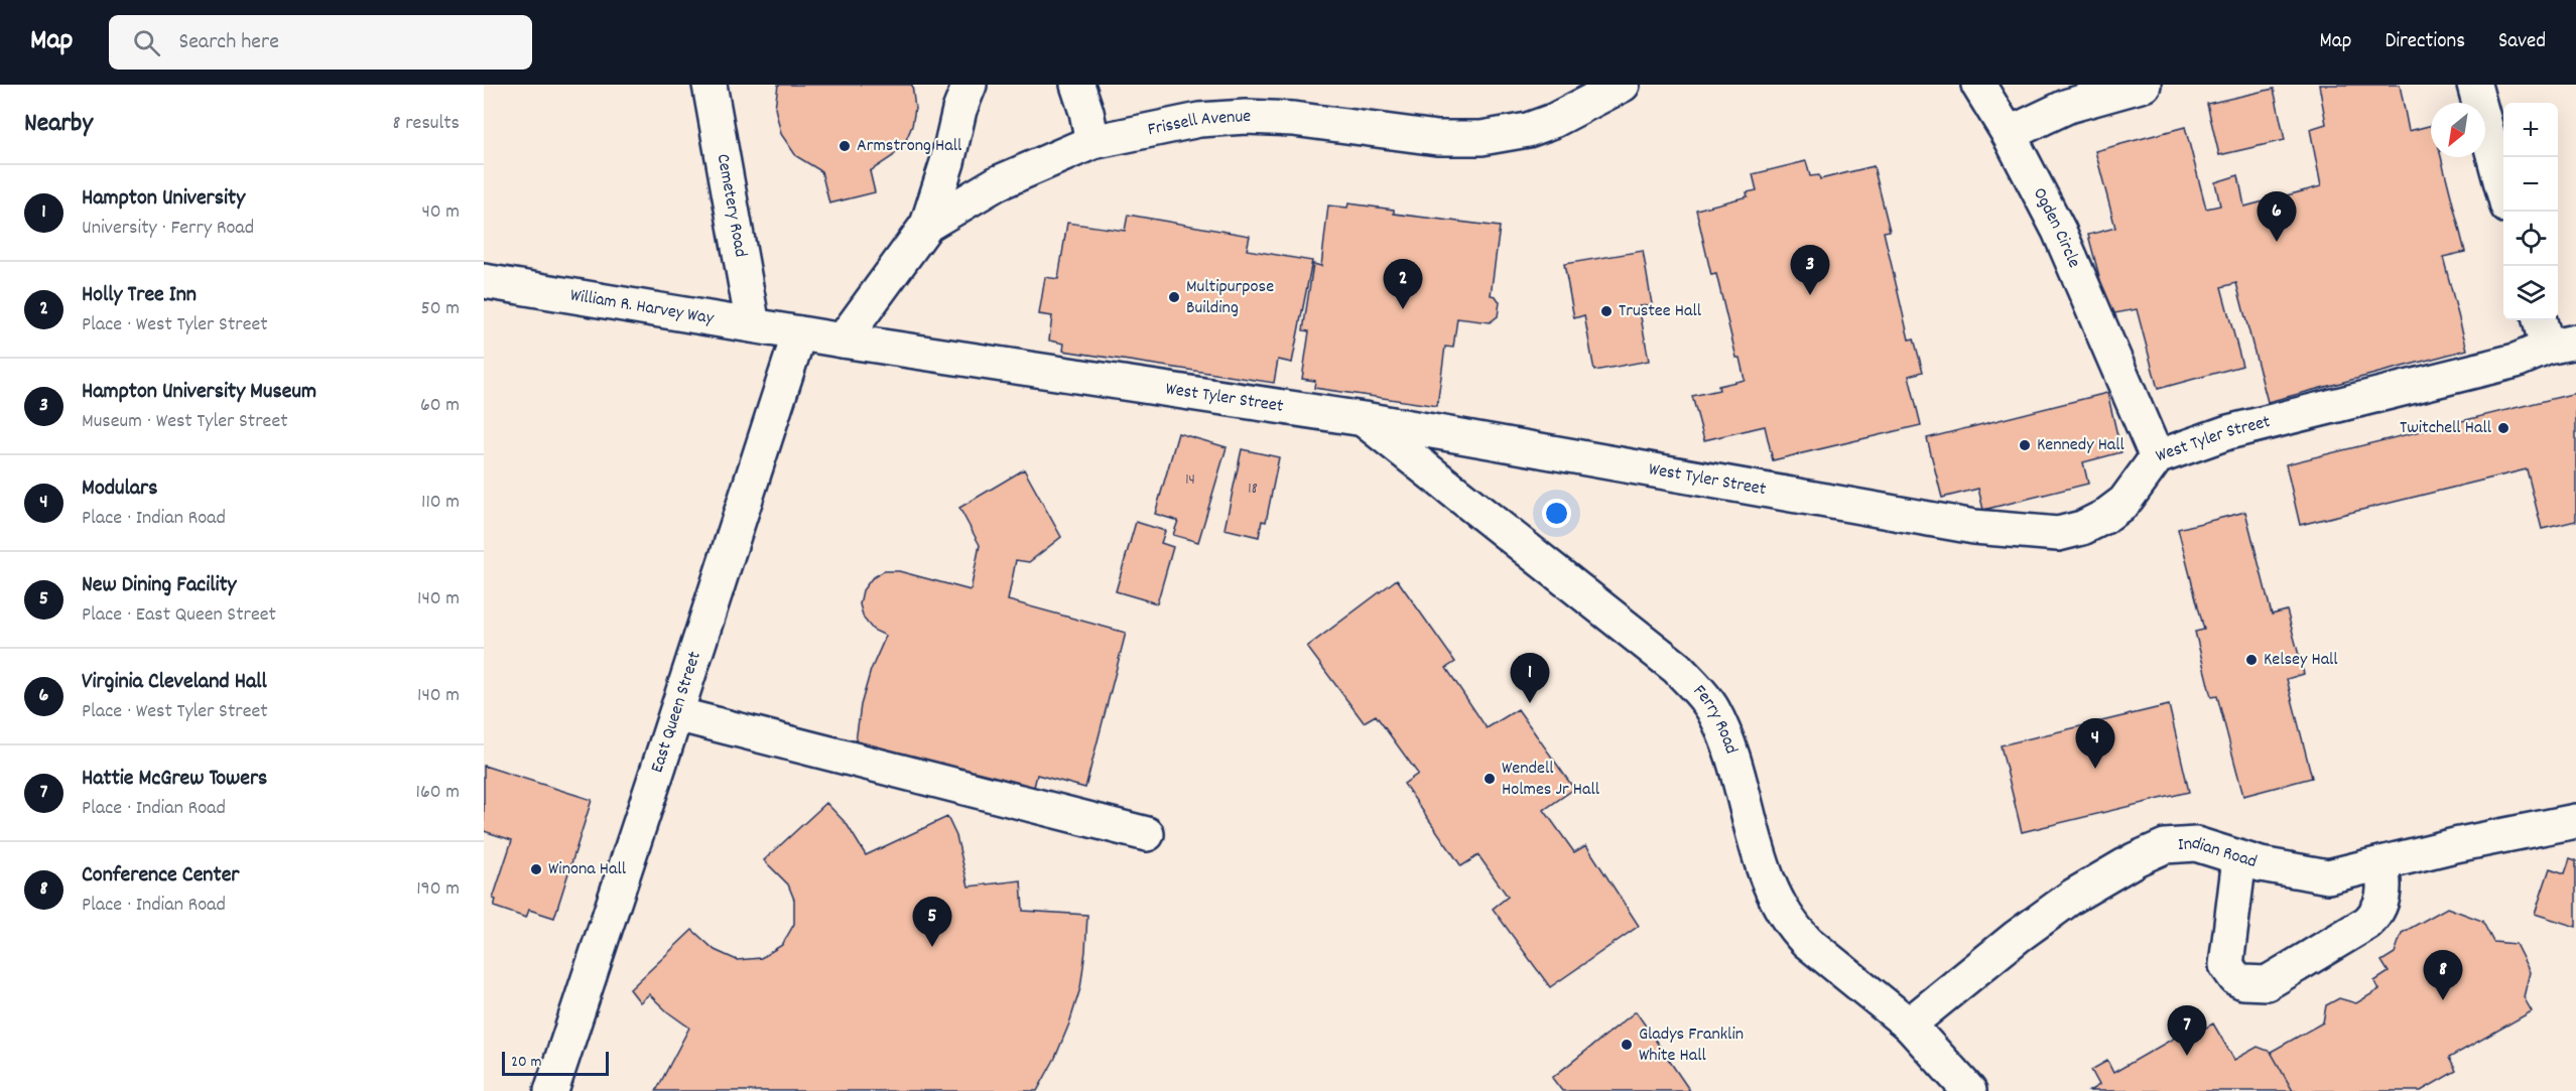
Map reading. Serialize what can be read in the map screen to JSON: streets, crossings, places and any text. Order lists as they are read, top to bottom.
{
  "streets": {
    "street": [
      "Frissell Avenue",
      "Cemetery Road",
      "Ogden Circle",
      "William R. Harvey Way",
      "West Tyler Street",
      "East Queen Street",
      "Ferry Road",
      "Indian Road"
    ]
  },
  "crossings": [
    ["Frissell Avenue", "West Tyler Street"],
    ["Cemetery Road", "William R. Harvey Way"],
    ["Ogden Circle", "West Tyler Street"],
    ["William R. Harvey Way", "West Tyler Street"],
    ["William R. Harvey Way", "East Queen Street"],
    ["West Tyler Street", "East Queen Street"],
    ["West Tyler Street", "Ferry Road"],
    ["Ferry Road", "Indian Road"]
  ],
  "places": [
    "Armstrong Hall",
    "Multipurpose Building",
    "Trustee Hall",
    "Twitchell Hall",
    "Kennedy Hall",
    "Kelsey Hall",
    "Wendell Holmes Jr Hall",
    "Winona Hall",
    "Gladys Franklin White Hall"
  ],
  "house_numbers": ["14", "18"],
  "scale_bar": "20 m",
  "north": "bottom left",
  "page": {
    "header": "Map",
    "search": "Search here",
    "nav": ["Map", "Directions", "Saved"],
    "heading": ["Nearby", "8 results"],
    "map_buttons": ["+", "−"],
    "list": [
      {
        "mark": "1",
        "name": "Hampton University",
        "note": "University · Ferry Road",
        "value": "40 m"
      },
      {
        "mark": "2",
        "name": "Holly Tree Inn",
        "note": "Place · West Tyler Street",
        "value": "50 m"
      },
      {
        "mark": "3",
        "name": "Hampton University Museum",
        "note": "Museum · West Tyler Street",
        "value": "60 m"
      },
      {
        "mark": "4",
        "name": "Modulars",
        "note": "Place · Indian Road",
        "value": "110 m"
      },
      {
        "mark": "5",
        "name": "New Dining Facility",
        "note": "Place · East Queen Street",
        "value": "140 m"
      },
      {
        "mark": "6",
        "name": "Virginia Cleveland Hall",
        "note": "Place · West Tyler Street",
        "value": "140 m"
      },
      {
        "mark": "7",
        "name": "Hattie McGrew Towers",
        "note": "Place · Indian Road",
        "value": "160 m"
      },
      {
        "mark": "8",
        "name": "Conference Center",
        "note": "Place · Indian Road",
        "value": "190 m"
      }
    ],
    "pins": [
      "6",
      "3",
      "2",
      "1",
      "4",
      "5",
      "8",
      "7"
    ],
    "scale": "20 m"
  }
}
